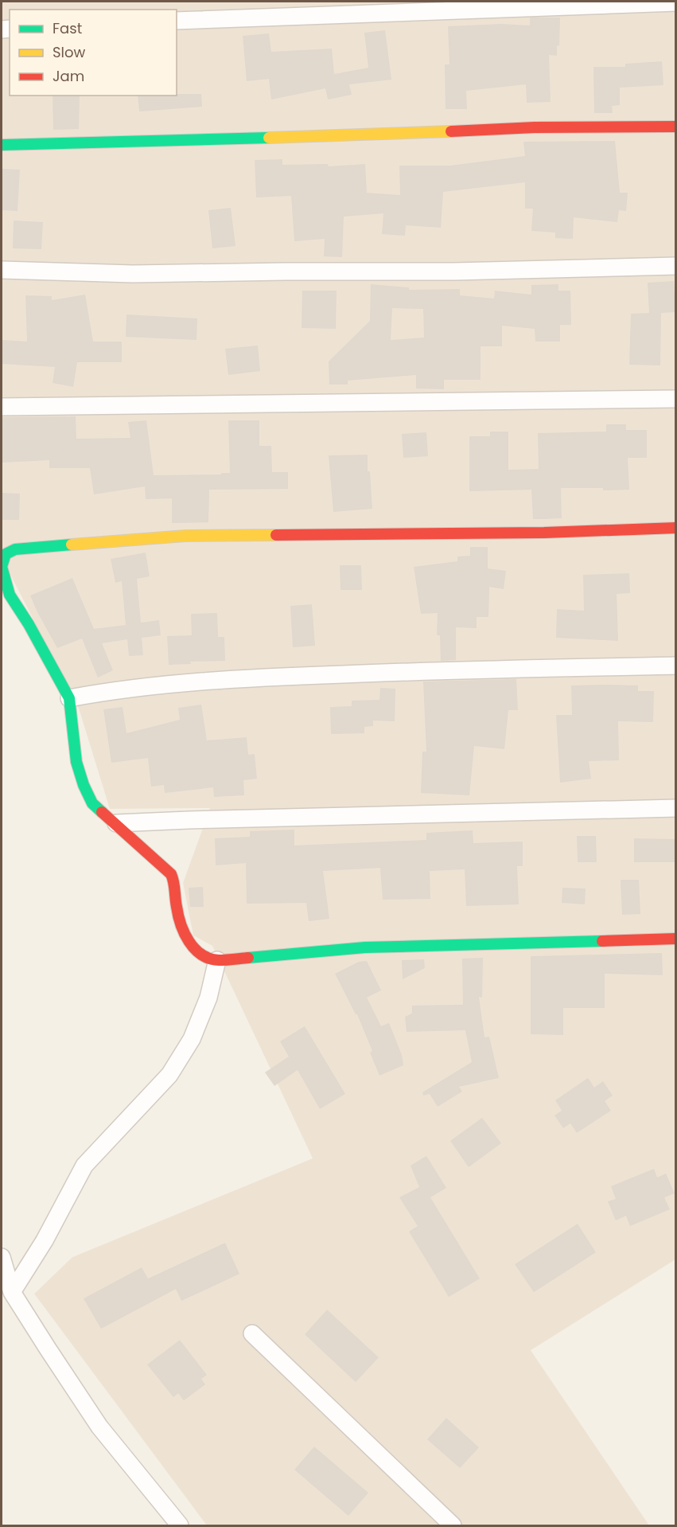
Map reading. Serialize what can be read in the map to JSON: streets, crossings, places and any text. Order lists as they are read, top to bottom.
{
  "legend": ["Fast", "Slow", "Jam"]
}
